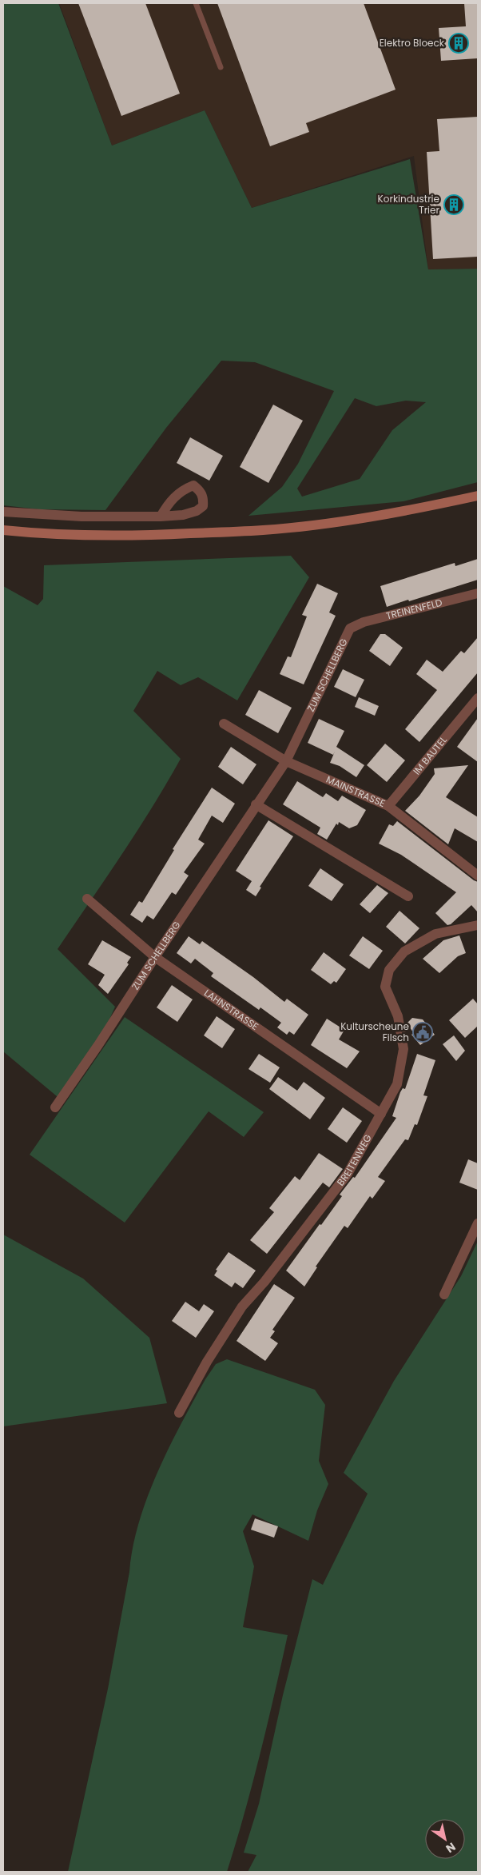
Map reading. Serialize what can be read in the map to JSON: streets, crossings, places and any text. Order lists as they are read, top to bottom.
{
  "streets": {
    "street": [
      "TREINENFELD",
      "ZUM SCHELLBERG",
      "IM BAUTEL",
      "MAINSTRASSE",
      "LAHNSTRASSE",
      "BREITENWEG"
    ]
  },
  "crossings": [
    ["TREINENFELD", "ZUM SCHELLBERG"],
    ["ZUM SCHELLBERG", "MAINSTRASSE"],
    ["ZUM SCHELLBERG", "LAHNSTRASSE"],
    ["IM BAUTEL", "MAINSTRASSE"],
    ["LAHNSTRASSE", "BREITENWEG"]
  ],
  "places": {
    "building": ["Elektro Bloeck", "Korkindustrie Trier"],
    "public building": ["Kulturscheune Filsch"]
  },
  "north": "bottom right"
}
